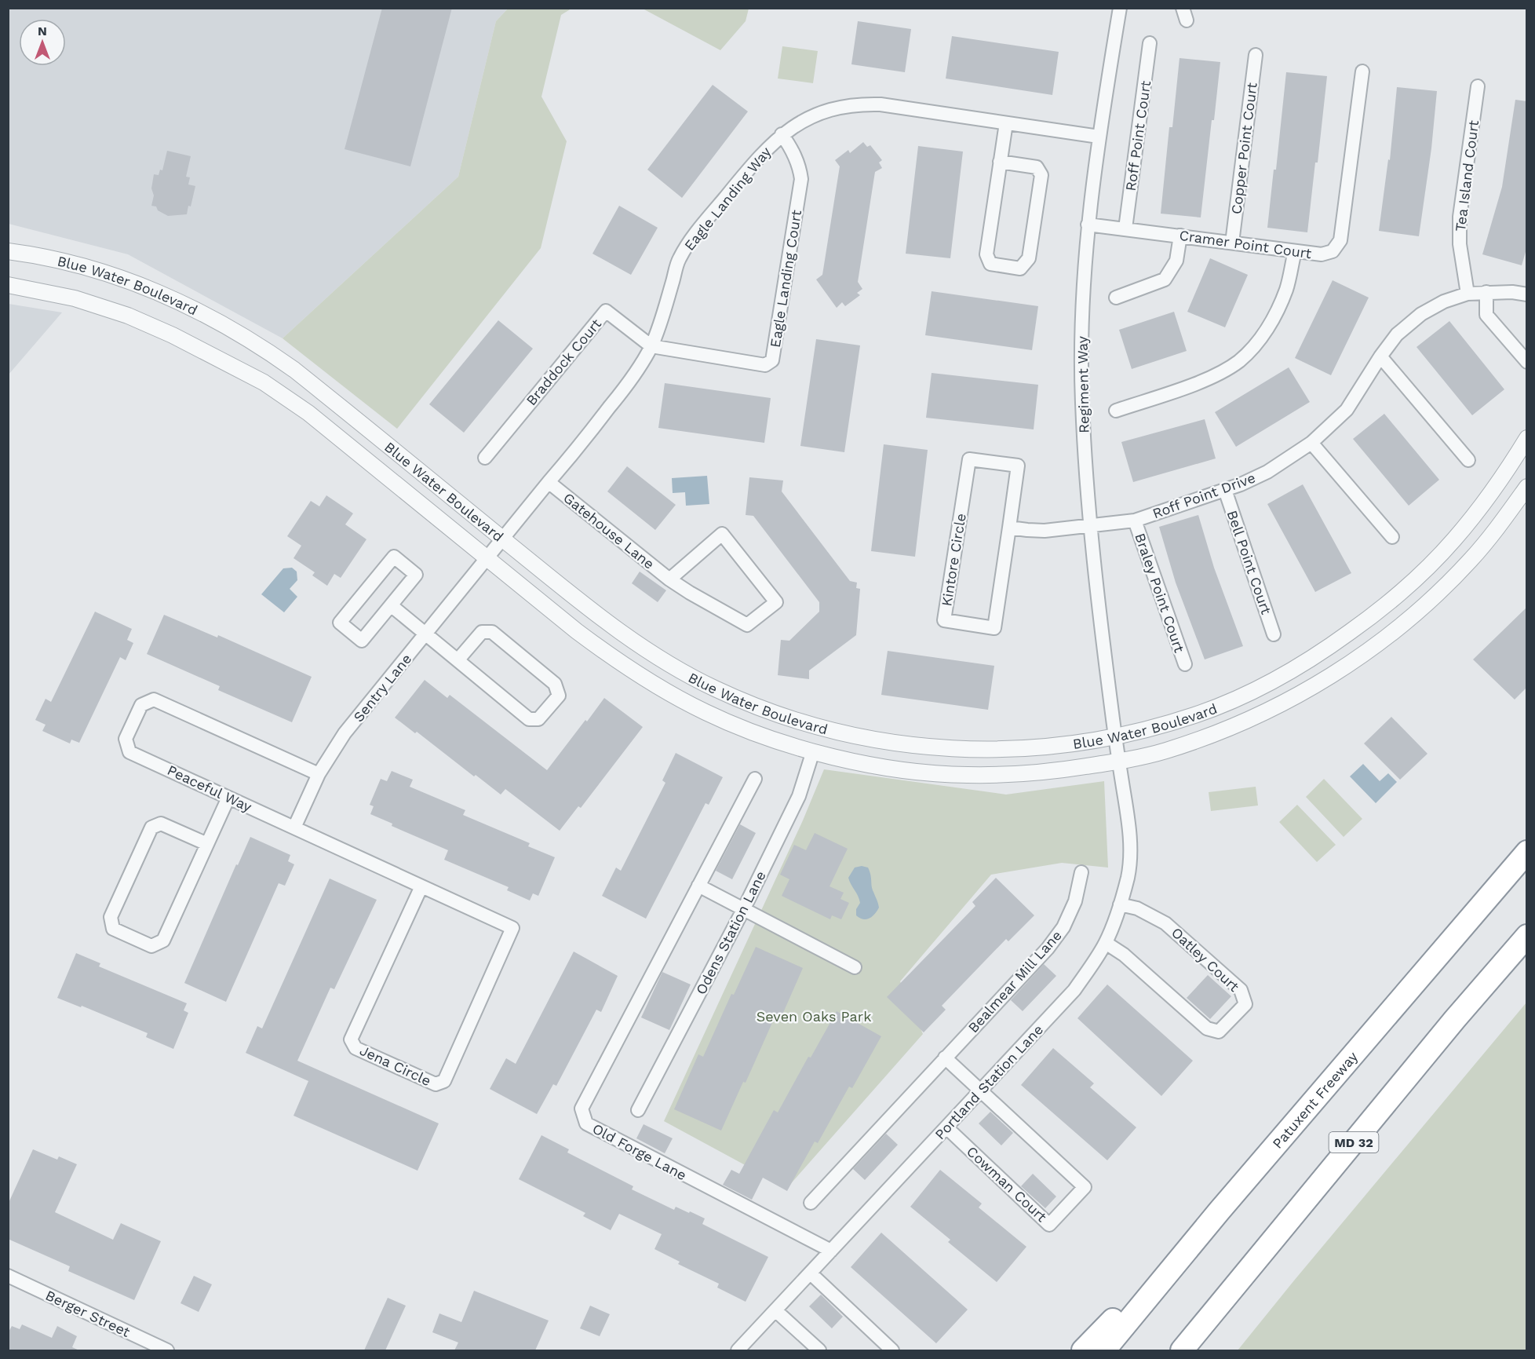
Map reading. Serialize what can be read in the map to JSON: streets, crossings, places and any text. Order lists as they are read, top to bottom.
{
  "streets": {
    "highway": ["Patuxent Freeway", "MD 32"],
    "street": [
      "Roff Point Court",
      "Copper Point Court",
      "Tea Island Court",
      "Eagle Landing Way",
      "Cramer Point Court",
      "Eagle Landing Court",
      "Blue Water Boulevard",
      "Braddock Court",
      "Regiment Way",
      "Roff Point Drive",
      "Gatehouse Lane",
      "Kintore Circle",
      "Bell Point Court",
      "Braley Point Court",
      "Sentry Lane",
      "Peaceful Way",
      "Odens Station Lane",
      "Oatley Court",
      "Bealmear Mill Lane",
      "Jena Circle",
      "Portland Station Lane",
      "Old Forge Lane",
      "Cowman Court",
      "Berger Street"
    ]
  },
  "crossings": [
    ["Roff Point Court", "Cramer Point Court"],
    ["Copper Point Court", "Cramer Point Court"],
    ["Tea Island Court", "Roff Point Drive"],
    ["Eagle Landing Way", "Eagle Landing Court"],
    ["Eagle Landing Way", "Blue Water Boulevard"],
    ["Eagle Landing Way", "Braddock Court"],
    ["Eagle Landing Way", "Regiment Way"],
    ["Eagle Landing Way", "Gatehouse Lane"],
    ["Eagle Landing Way", "Sentry Lane"],
    ["Cramer Point Court", "Regiment Way"],
    ["Eagle Landing Court", "Braddock Court"],
    ["Blue Water Boulevard", "Regiment Way"],
    ["Blue Water Boulevard", "Sentry Lane"],
    ["Blue Water Boulevard", "Odens Station Lane"],
    ["Blue Water Boulevard", "Portland Station Lane"],
    ["Regiment Way", "Roff Point Drive"],
    ["Regiment Way", "Portland Station Lane"],
    ["Roff Point Drive", "Bell Point Court"],
    ["Roff Point Drive", "Braley Point Court"],
    ["Sentry Lane", "Peaceful Way"],
    ["Peaceful Way", "Jena Circle"],
    ["Oatley Court", "Portland Station Lane"],
    ["Portland Station Lane", "Old Forge Lane"],
    ["Portland Station Lane", "Cowman Court"]
  ],
  "parks": ["Seven Oaks Park"],
  "north": "top"
}
